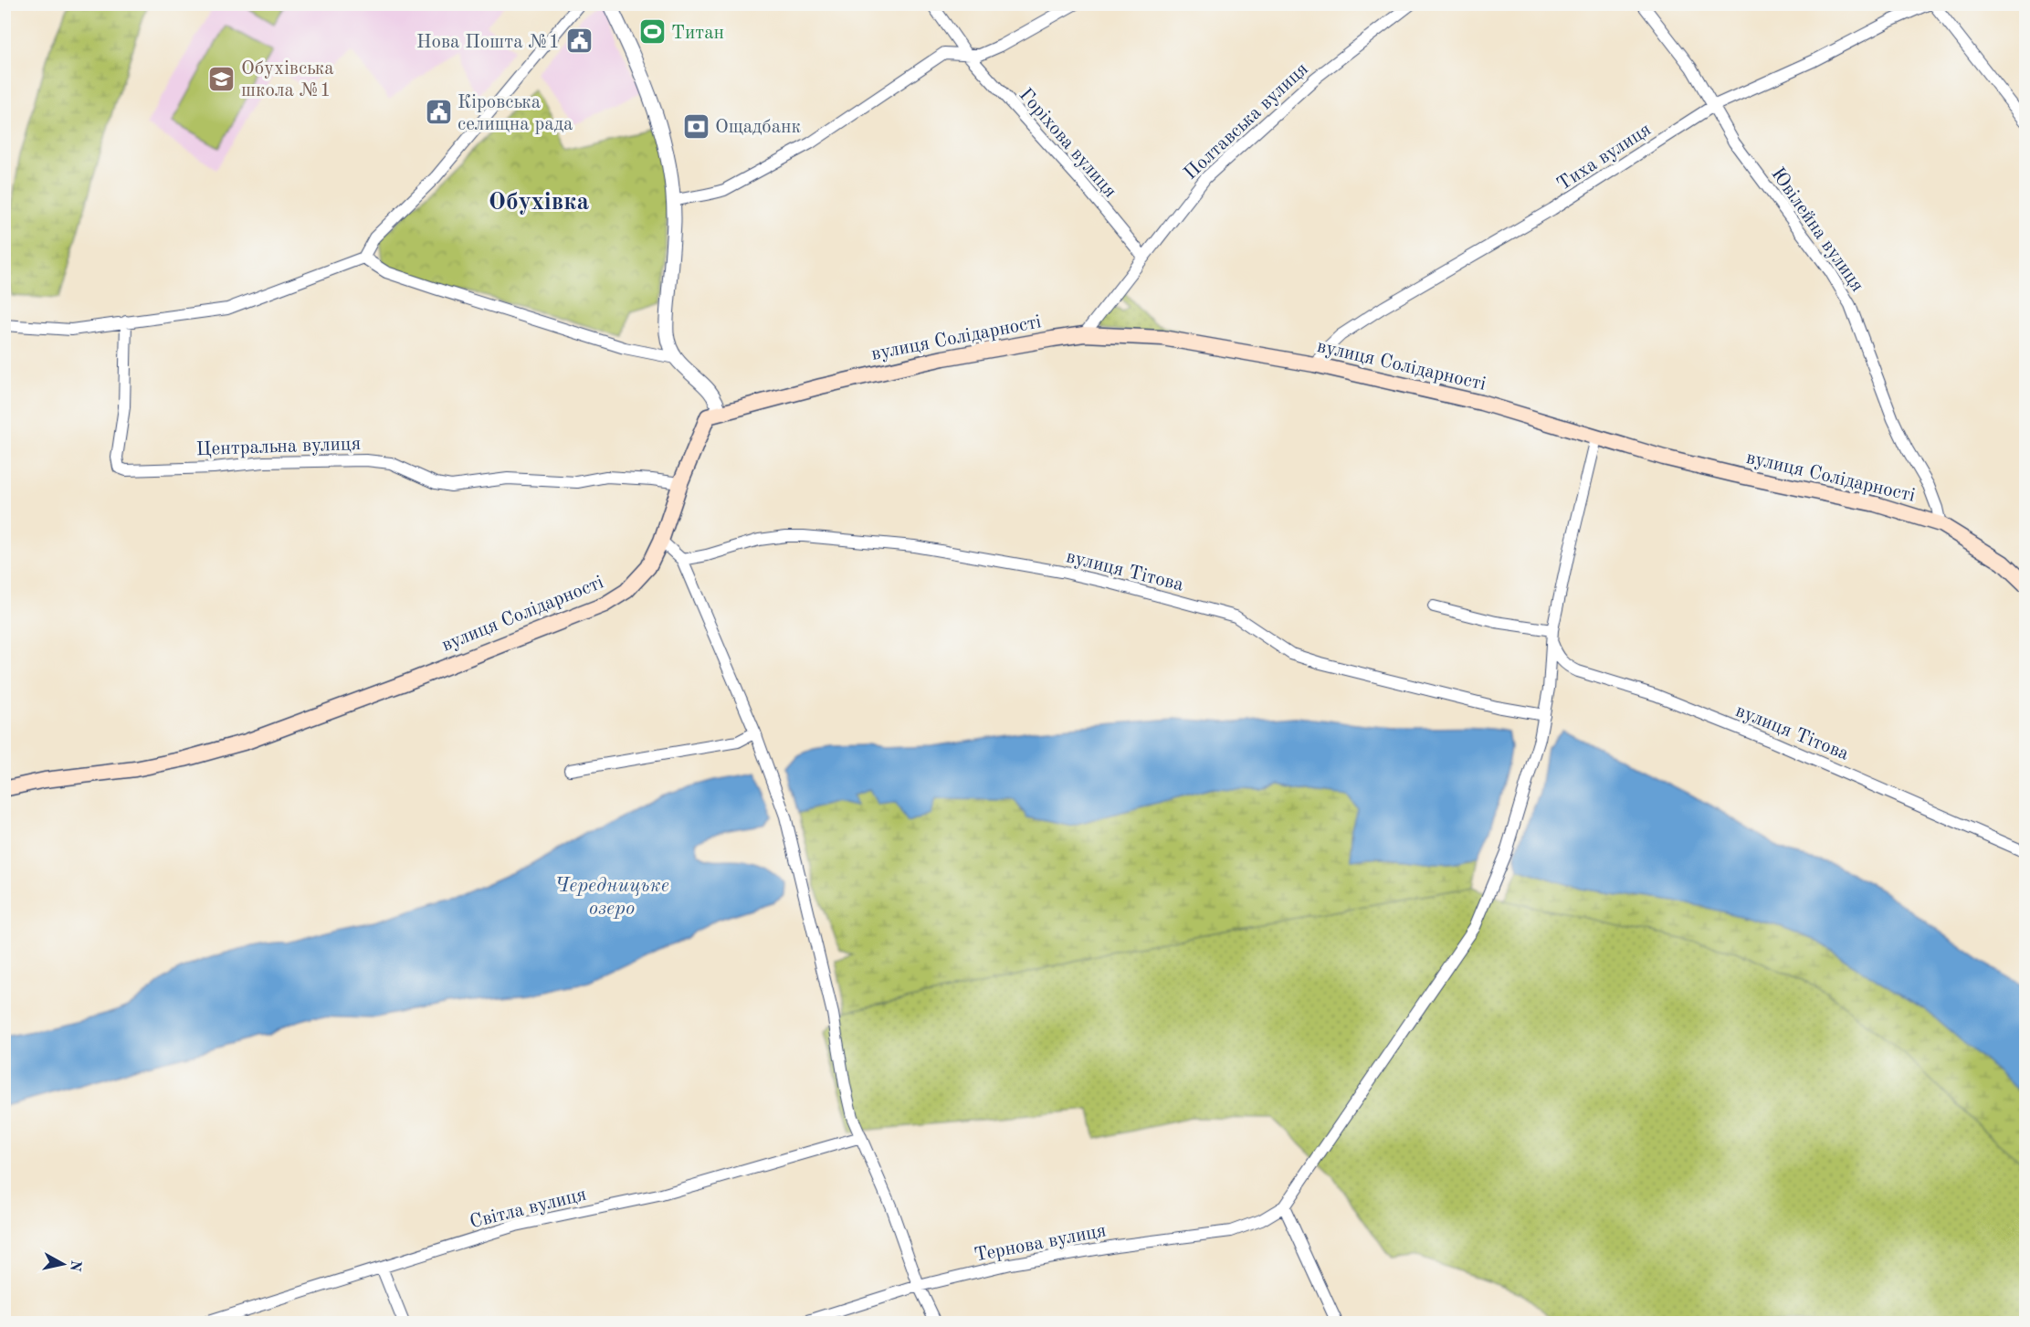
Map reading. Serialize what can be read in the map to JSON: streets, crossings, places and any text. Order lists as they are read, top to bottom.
{
  "streets": {
    "main road": ["вулиця Солідарності"],
    "street": [
      "Полтавська вулиця",
      "Горіхова вулиця",
      "Тиха вулиця",
      "Ювілейна вулиця",
      "Центральна вулиця",
      "вулиця Тітова",
      "Світла вулиця",
      "Тернова вулиця"
    ]
  },
  "crossings": [
    ["Полтавська вулиця", "Горіхова вулиця"],
    ["Полтавська вулиця", "вулиця Солідарності"],
    ["Тиха вулиця", "Ювілейна вулиця"],
    ["Тиха вулиця", "вулиця Солідарності"],
    ["Ювілейна вулиця", "вулиця Солідарності"],
    ["вулиця Солідарності", "Центральна вулиця"]
  ],
  "districts": ["Обухівка"],
  "water": ["Чередницьке озеро"],
  "places": {
    "sports": ["Титан"],
    "public building": ["Нова Пошта №1", "Кіровська селищна рада"],
    "school or university": ["Обухівська школа №1"],
    "bank": ["Ощадбанк"]
  },
  "north": "right"
}
